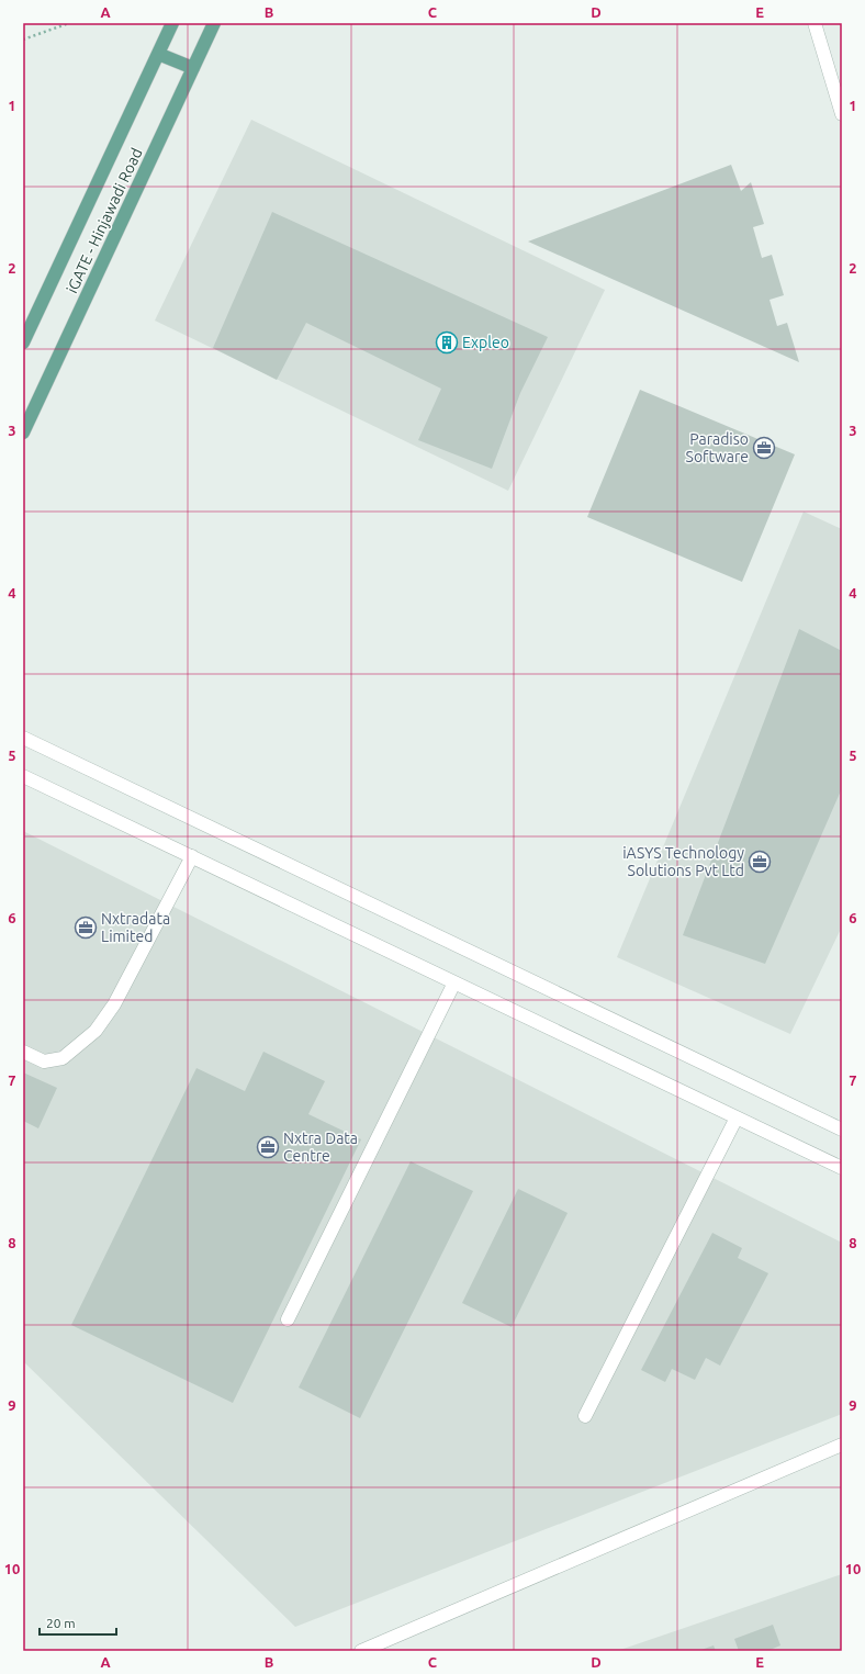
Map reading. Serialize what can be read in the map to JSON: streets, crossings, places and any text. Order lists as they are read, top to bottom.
{
  "streets": {
    "main road": ["iGATE - Hinjawadi Road"]
  },
  "places": {
    "building": ["Expleo"],
    "office": [
      "Paradiso Software",
      "iASYS Technology Solutions Pvt Ltd",
      "Nxtradata Limited",
      "Nxtra Data Centre"
    ]
  },
  "scale_bar": "20 m",
  "grid": {
    "columns": [
      "A",
      "B",
      "C",
      "D",
      "E"
    ],
    "rows": [
      "1",
      "2",
      "3",
      "4",
      "5",
      "6",
      "7",
      "8",
      "9",
      "10"
    ]
  }
}
